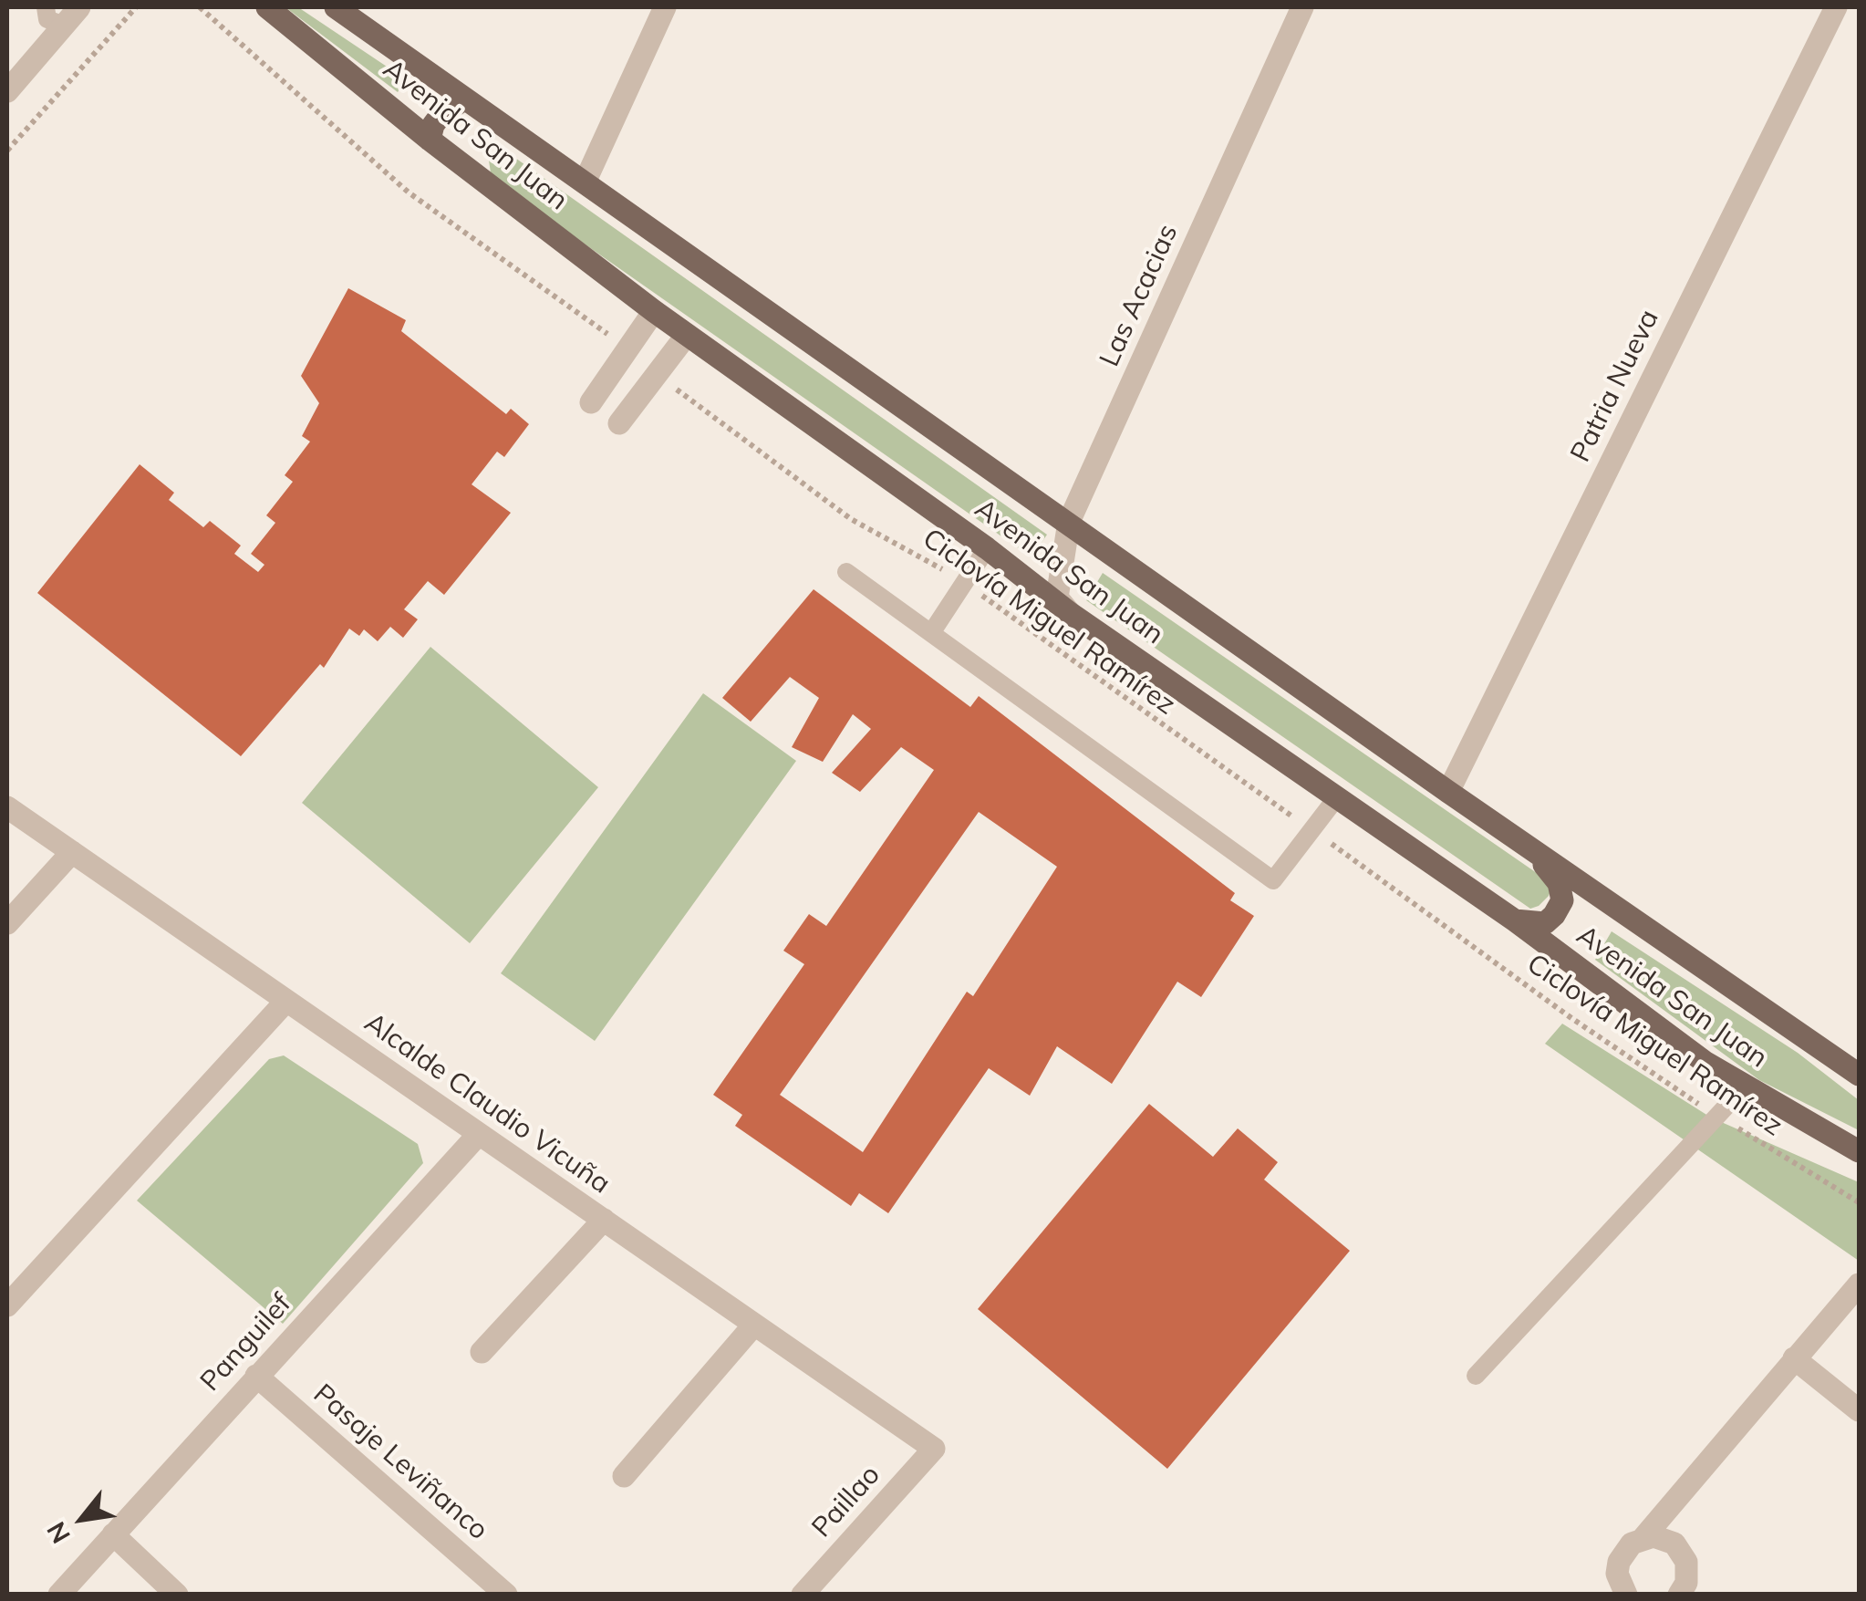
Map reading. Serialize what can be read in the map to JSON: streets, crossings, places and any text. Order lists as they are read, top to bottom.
{
  "streets": {
    "main road": ["Avenida San Juan"],
    "street": [
      "Las Acacias",
      "Patria Nueva",
      "Alcalde Claudio Vicuña",
      "Panguilef",
      "Pasaje Leviñanco",
      "Paillao"
    ],
    "path": ["Ciclovía Miguel Ramírez"]
  },
  "crossings": [
    ["Avenida San Juan", "Las Acacias"],
    ["Avenida San Juan", "Patria Nueva"],
    ["Alcalde Claudio Vicuña", "Panguilef"],
    ["Alcalde Claudio Vicuña", "Paillao"],
    ["Panguilef", "Pasaje Leviñanco"]
  ],
  "north": "bottom left"
}
